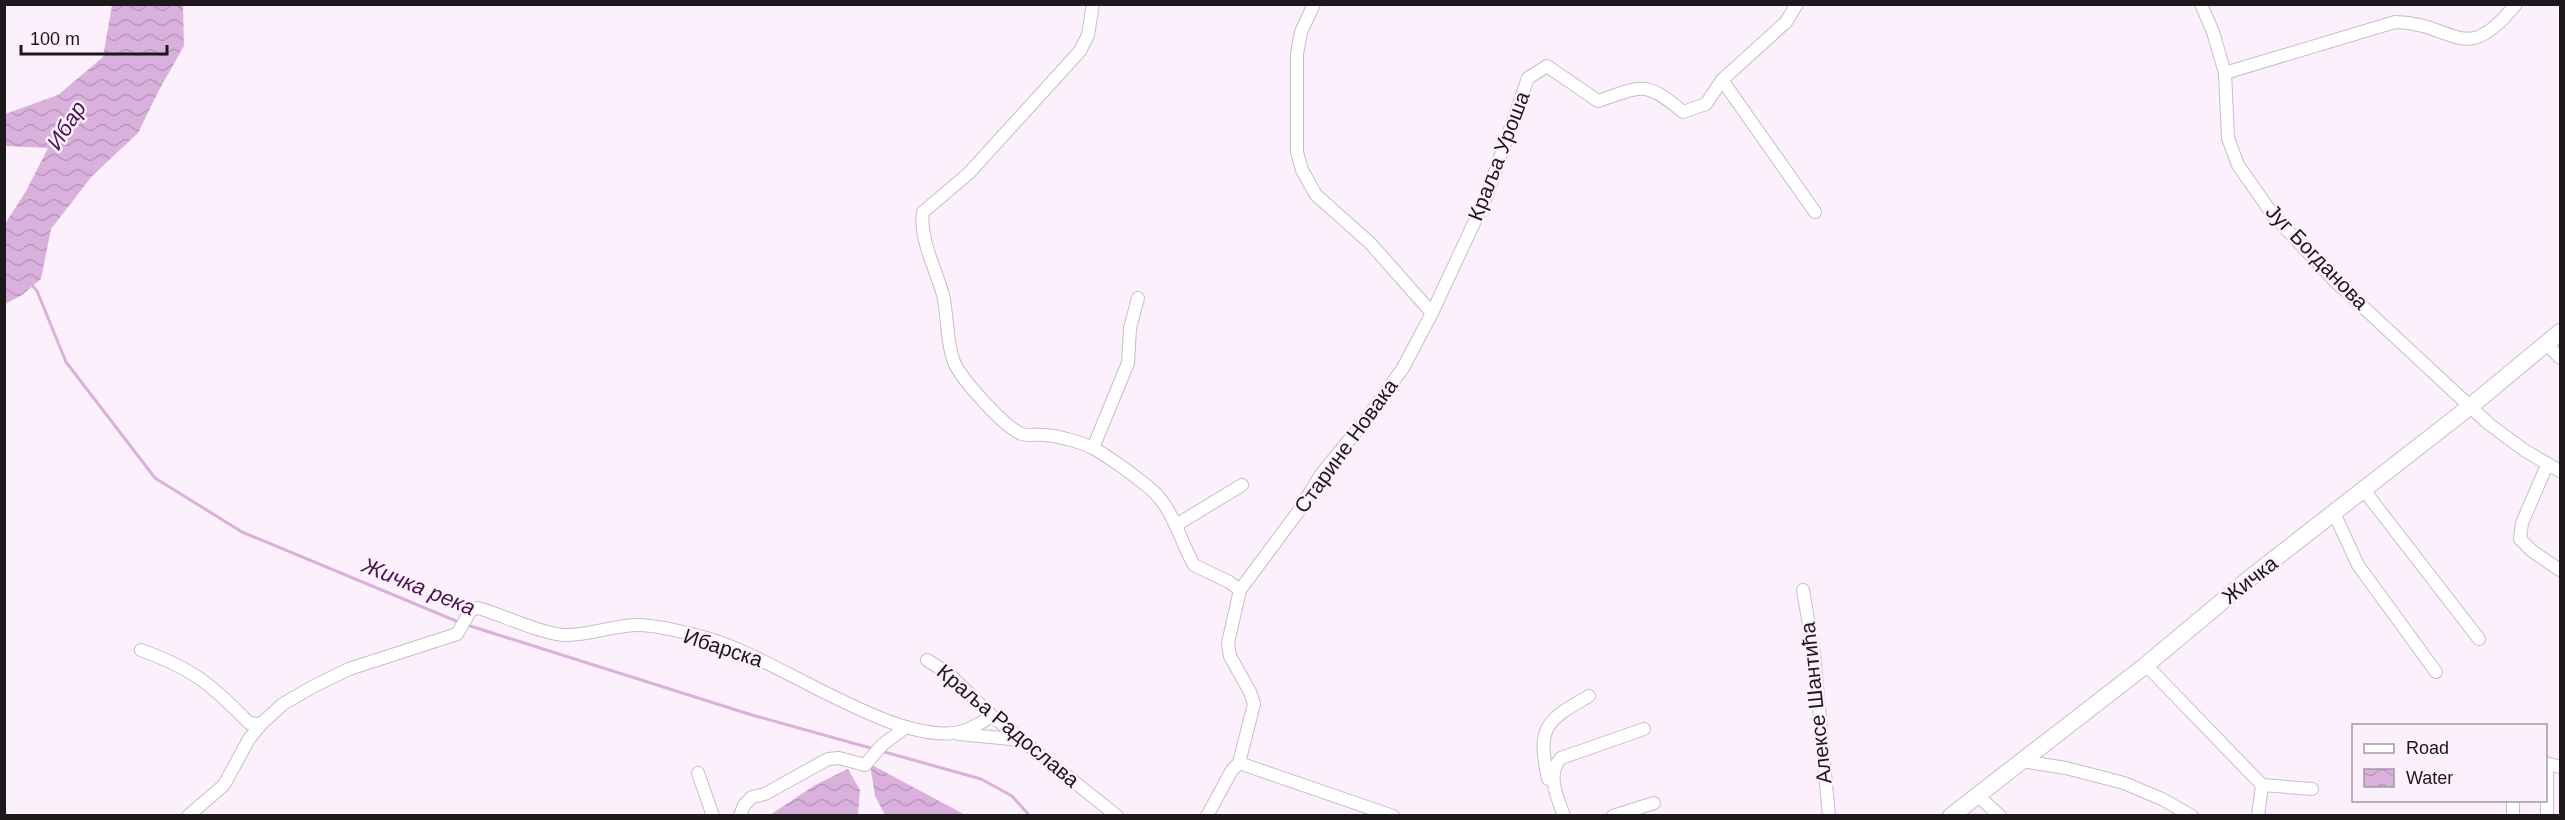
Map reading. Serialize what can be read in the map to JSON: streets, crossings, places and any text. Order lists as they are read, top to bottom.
{
  "streets": {
    "main road": ["Жичка"],
    "street": [
      "Краља Уроша",
      "Југ Богданова",
      "Старине Новака",
      "Ибарска",
      "Алексе Шантића",
      "Краља Радослава"
    ]
  },
  "crossings": [
    ["Краља Уроша", "Старине Новака"],
    ["Југ Богданова", "Жичка"],
    ["Ибарска", "Краља Радослава"]
  ],
  "water": ["Ибар", "Жичка река"],
  "legend": ["Road", "Water"],
  "scale_bar": "100 m"
}
